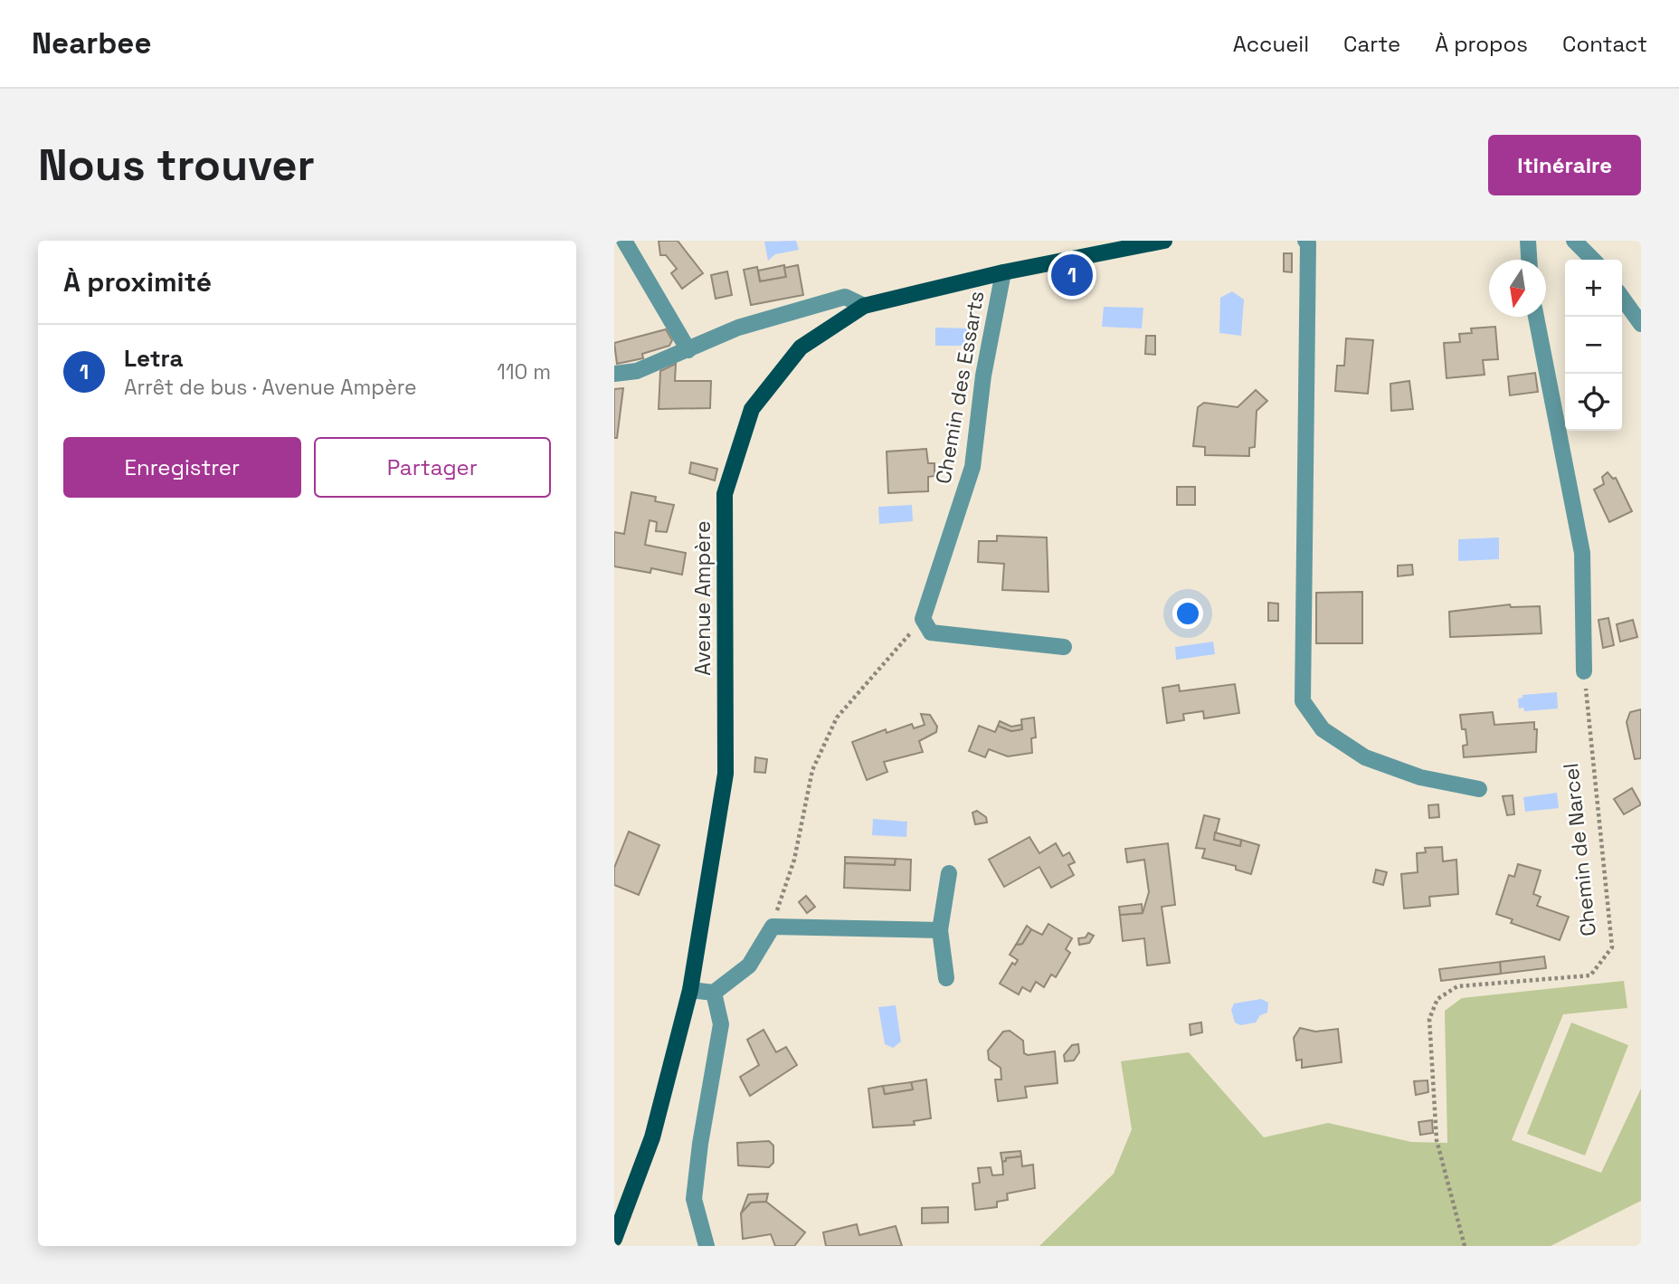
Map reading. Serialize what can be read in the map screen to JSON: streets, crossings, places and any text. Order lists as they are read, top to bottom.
{
  "streets": {
    "main road": ["Avenue Ampère"],
    "street": ["Chemin des Essarts"],
    "path": ["Chemin de Narcel"]
  },
  "crossings": [
    ["Chemin des Essarts", "Avenue Ampère"]
  ],
  "north": "bottom",
  "page": {
    "header": "Nearbee",
    "nav": [
      "Accueil",
      "Carte",
      "À propos",
      "Contact"
    ],
    "buttons": [
      "Itinéraire",
      ["Enregistrer", "Partager"]
    ],
    "title": "Nous trouver",
    "heading": "À proximité",
    "pins": "1",
    "map_buttons": ["+", "−"],
    "list": [
      {
        "mark": "1",
        "name": "Letra",
        "note": "Arrêt de bus · Avenue Ampère",
        "value": "110 m"
      }
    ]
  }
}
